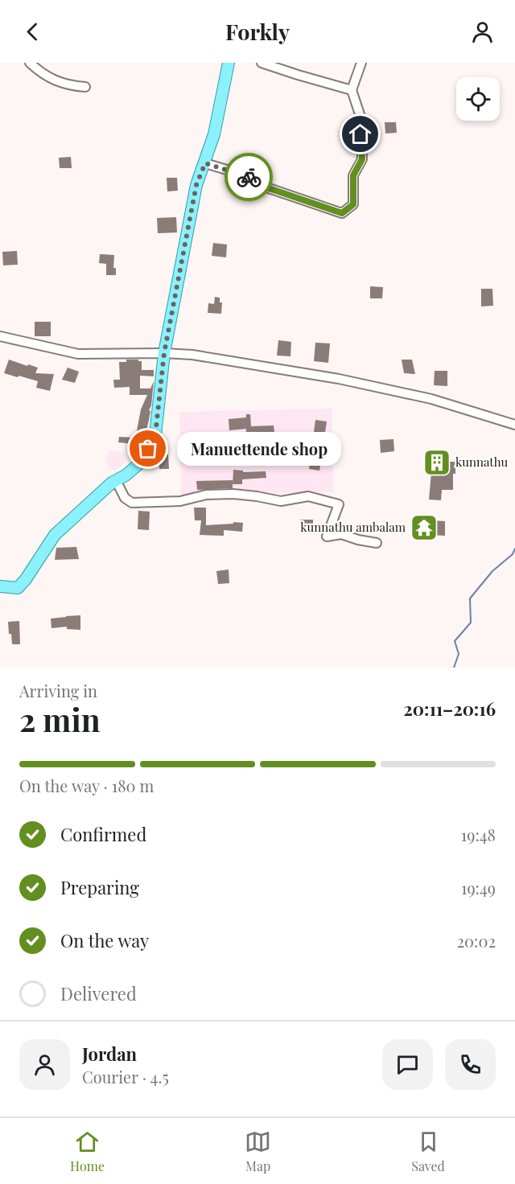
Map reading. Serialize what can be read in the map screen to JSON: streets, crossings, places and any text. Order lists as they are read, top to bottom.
{
  "places": {
    "other": ["Manuettende shop"],
    "building": ["kunnathu"],
    "temple": ["kunnathu ambalam"]
  },
  "page": {
    "header": "Forkly",
    "bubble": "Manuettende shop",
    "heading": ["2 min", "Arriving in", "20:11–20:16"],
    "panel": ["Jordan", "Courier · 4.5"],
    "bar": "On the way · 180 m",
    "list": [
      ["Confirmed", "19:48"],
      ["Preparing", "19:49"],
      ["On the way", "20:02"],
      "Delivered"
    ],
    "tabs": ["Home", "Map", "Saved"]
  }
}
